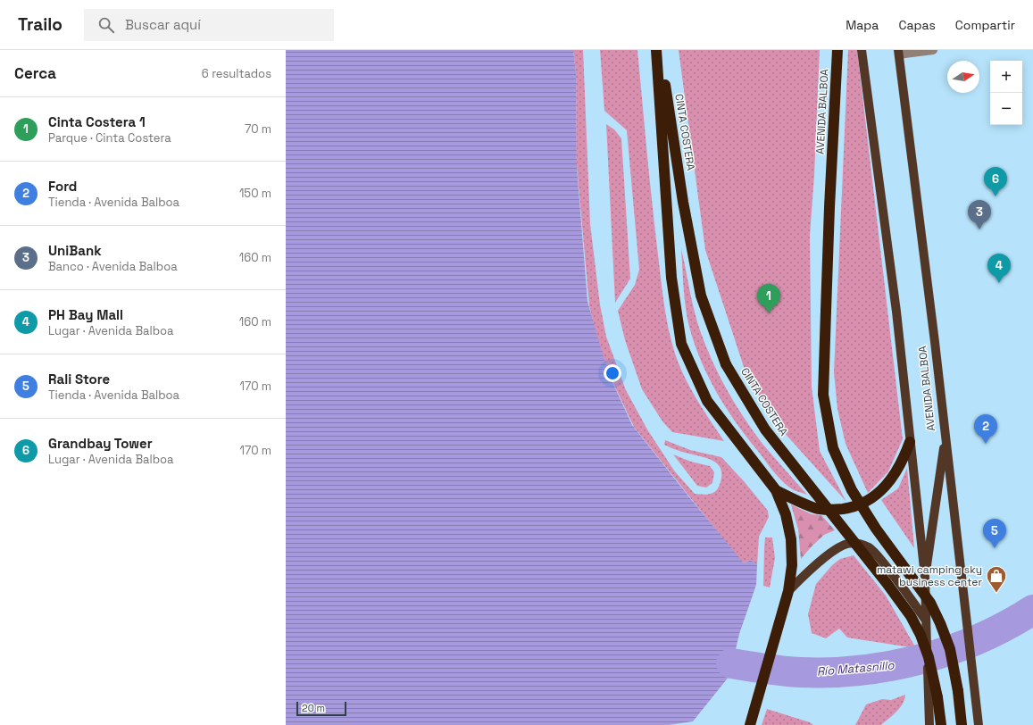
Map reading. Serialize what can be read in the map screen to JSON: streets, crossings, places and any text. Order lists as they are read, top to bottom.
{
  "streets": {
    "highway": ["AVENIDA BALBOA", "CINTA COSTERA"]
  },
  "water": ["Río Matasnillo"],
  "places": {
    "shop": ["matawi camping sky business center"]
  },
  "scale_bar": "20 m",
  "north": "right",
  "page": {
    "header": "Trailo",
    "search": "Buscar aquí",
    "nav": ["Mapa", "Capas", "Compartir"],
    "heading": ["Cerca", "6 resultados"],
    "map_buttons": ["+", "−"],
    "list": [
      {
        "mark": "1",
        "name": "Cinta Costera 1",
        "note": "Parque · Cinta Costera",
        "value": "70 m"
      },
      {
        "mark": "2",
        "name": "Ford",
        "note": "Tienda · Avenida Balboa",
        "value": "150 m"
      },
      {
        "mark": "3",
        "name": "UniBank",
        "note": "Banco · Avenida Balboa",
        "value": "160 m"
      },
      {
        "mark": "4",
        "name": "PH Bay Mall",
        "note": "Lugar · Avenida Balboa",
        "value": "160 m"
      },
      {
        "mark": "5",
        "name": "Rali Store",
        "note": "Tienda · Avenida Balboa",
        "value": "170 m"
      },
      {
        "mark": "6",
        "name": "Grandbay Tower",
        "note": "Lugar · Avenida Balboa",
        "value": "170 m"
      }
    ],
    "pins": [
      "6",
      "3",
      "4",
      "1",
      "2",
      "5"
    ],
    "scale": "20 m"
  }
}
